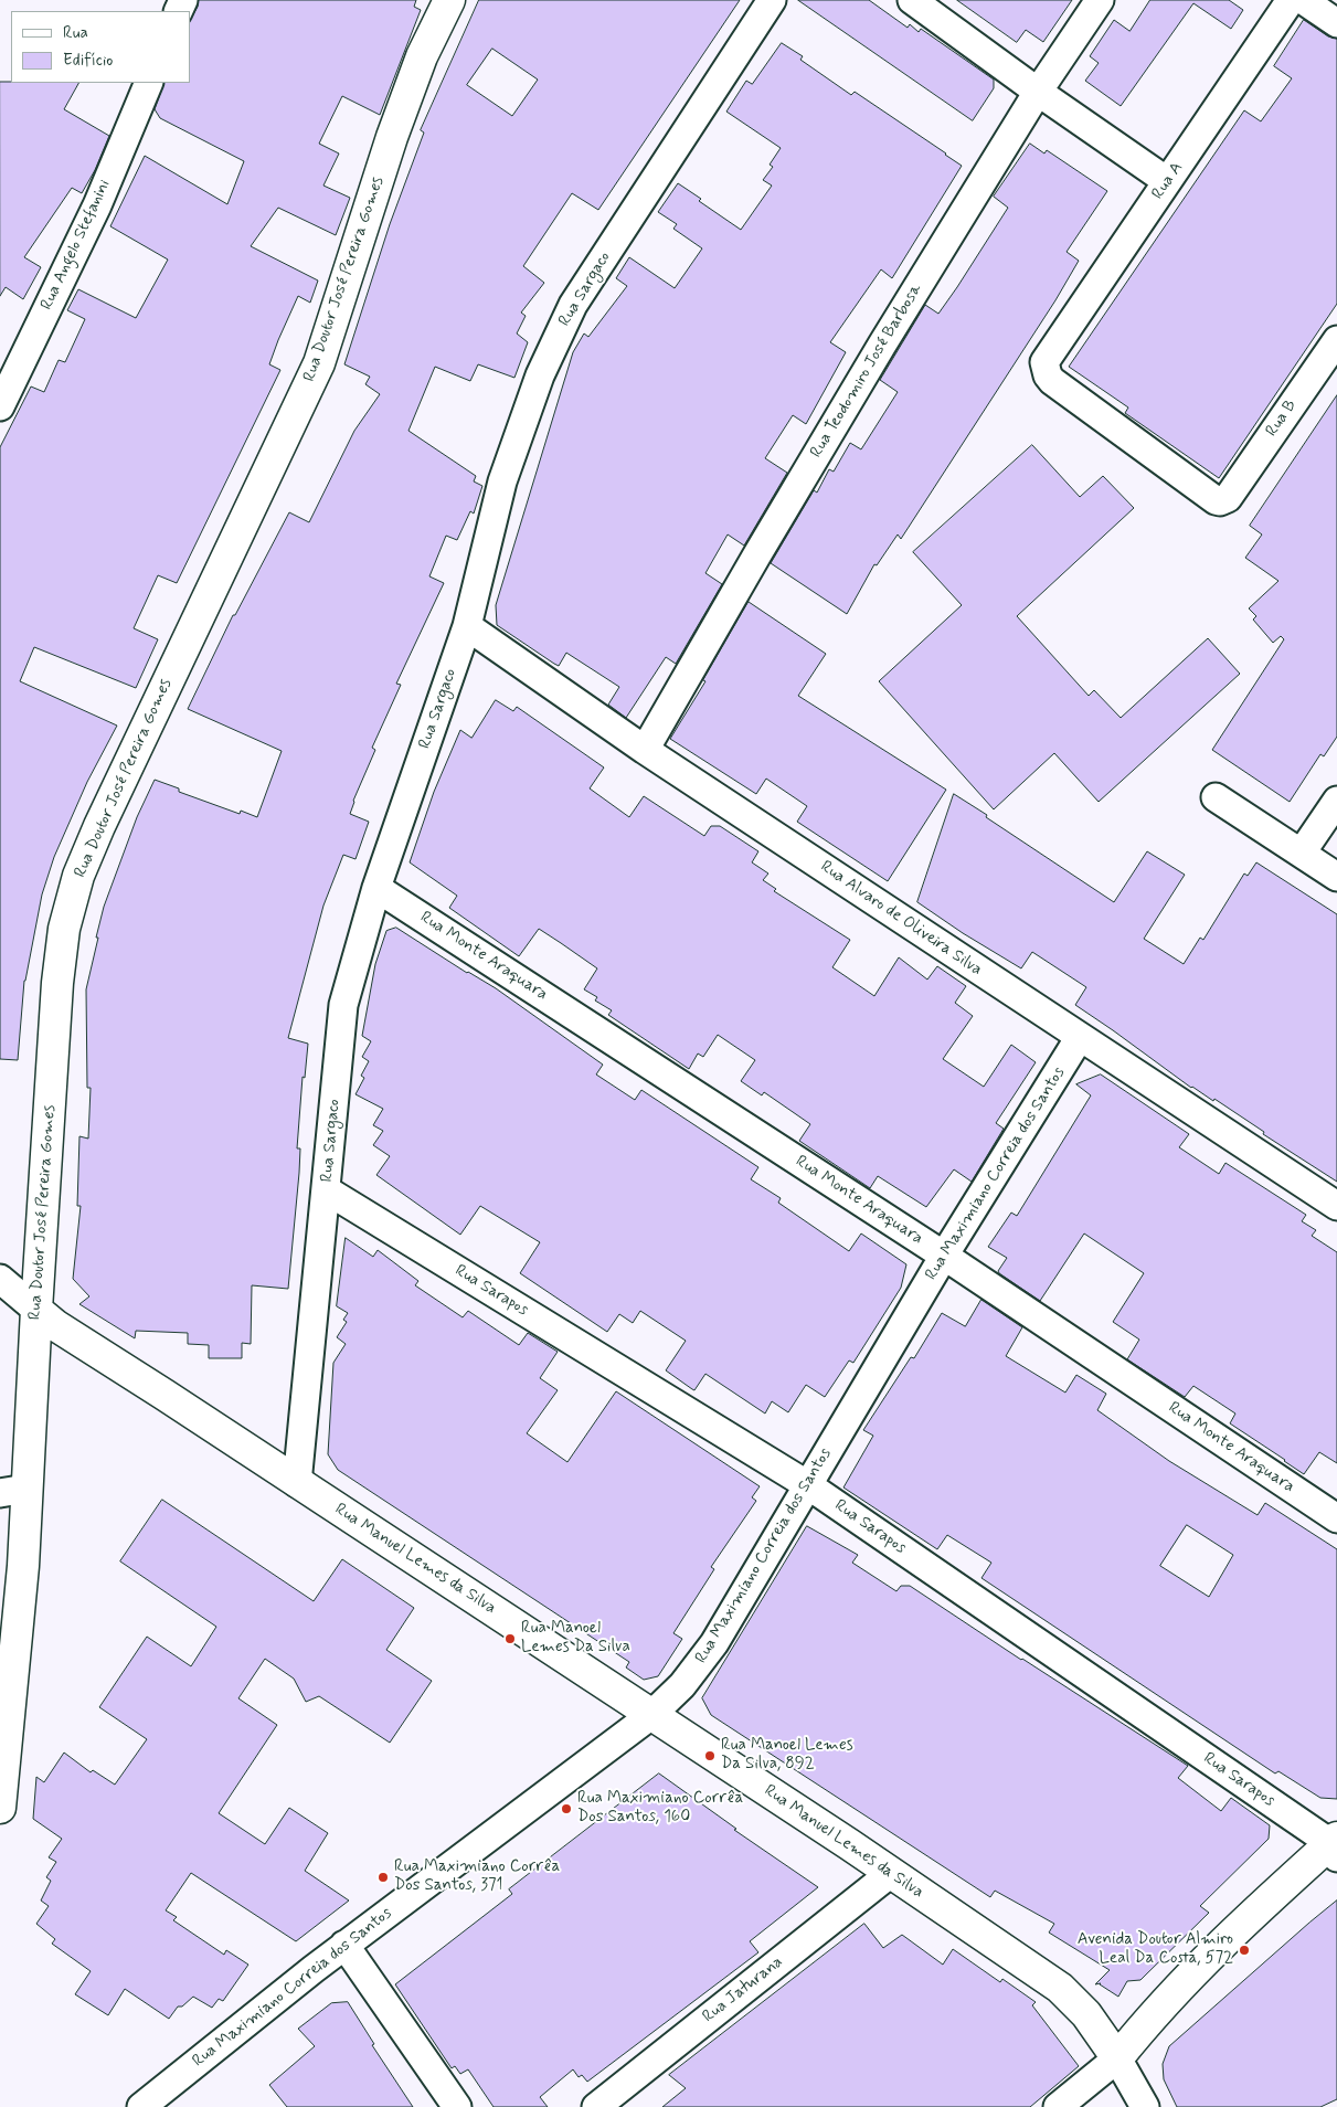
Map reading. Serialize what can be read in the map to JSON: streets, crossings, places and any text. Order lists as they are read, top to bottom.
{
  "streets": {
    "main road": ["Rua Doutor José Pereira Gomes", "Rua Manuel Lemes da Silva"],
    "street": [
      "Rua A",
      "Rua Angelo Stefanini",
      "Rua Sargaco",
      "Rua Teodomiro José Barbosa",
      "Rua B",
      "Rua Alvaro de Oliveira Silva",
      "Rua Monte Araquara",
      "Rua Maximiano Correia dos Santos",
      "Rua Sarapos",
      "Rua Jaturana"
    ]
  },
  "crossings": [
    ["Rua A", "Rua B"],
    ["Rua Doutor José Pereira Gomes", "Rua Manuel Lemes da Silva"],
    ["Rua Sargaco", "Rua Alvaro de Oliveira Silva"],
    ["Rua Sargaco", "Rua Monte Araquara"],
    ["Rua Sargaco", "Rua Sarapos"],
    ["Rua Sargaco", "Rua Manuel Lemes da Silva"],
    ["Rua Teodomiro José Barbosa", "Rua Alvaro de Oliveira Silva"],
    ["Rua Alvaro de Oliveira Silva", "Rua Maximiano Correia dos Santos"],
    ["Rua Monte Araquara", "Rua Maximiano Correia dos Santos"],
    ["Rua Maximiano Correia dos Santos", "Rua Sarapos"],
    ["Rua Maximiano Correia dos Santos", "Rua Manuel Lemes da Silva"],
    ["Rua Manuel Lemes da Silva", "Rua Jaturana"]
  ],
  "places": [
    "Rua Manoel Lemes Da Silva",
    "Rua Manoel Lemes Da Silva, 892",
    "Rua Maximiano Corrêa Dos Santos, 160",
    "Rua Maximiano Corrêa Dos Santos, 371",
    "Avenida Doutor Almiro Leal Da Costa, 572"
  ],
  "legend": ["Rua", "Edifício"]
}
